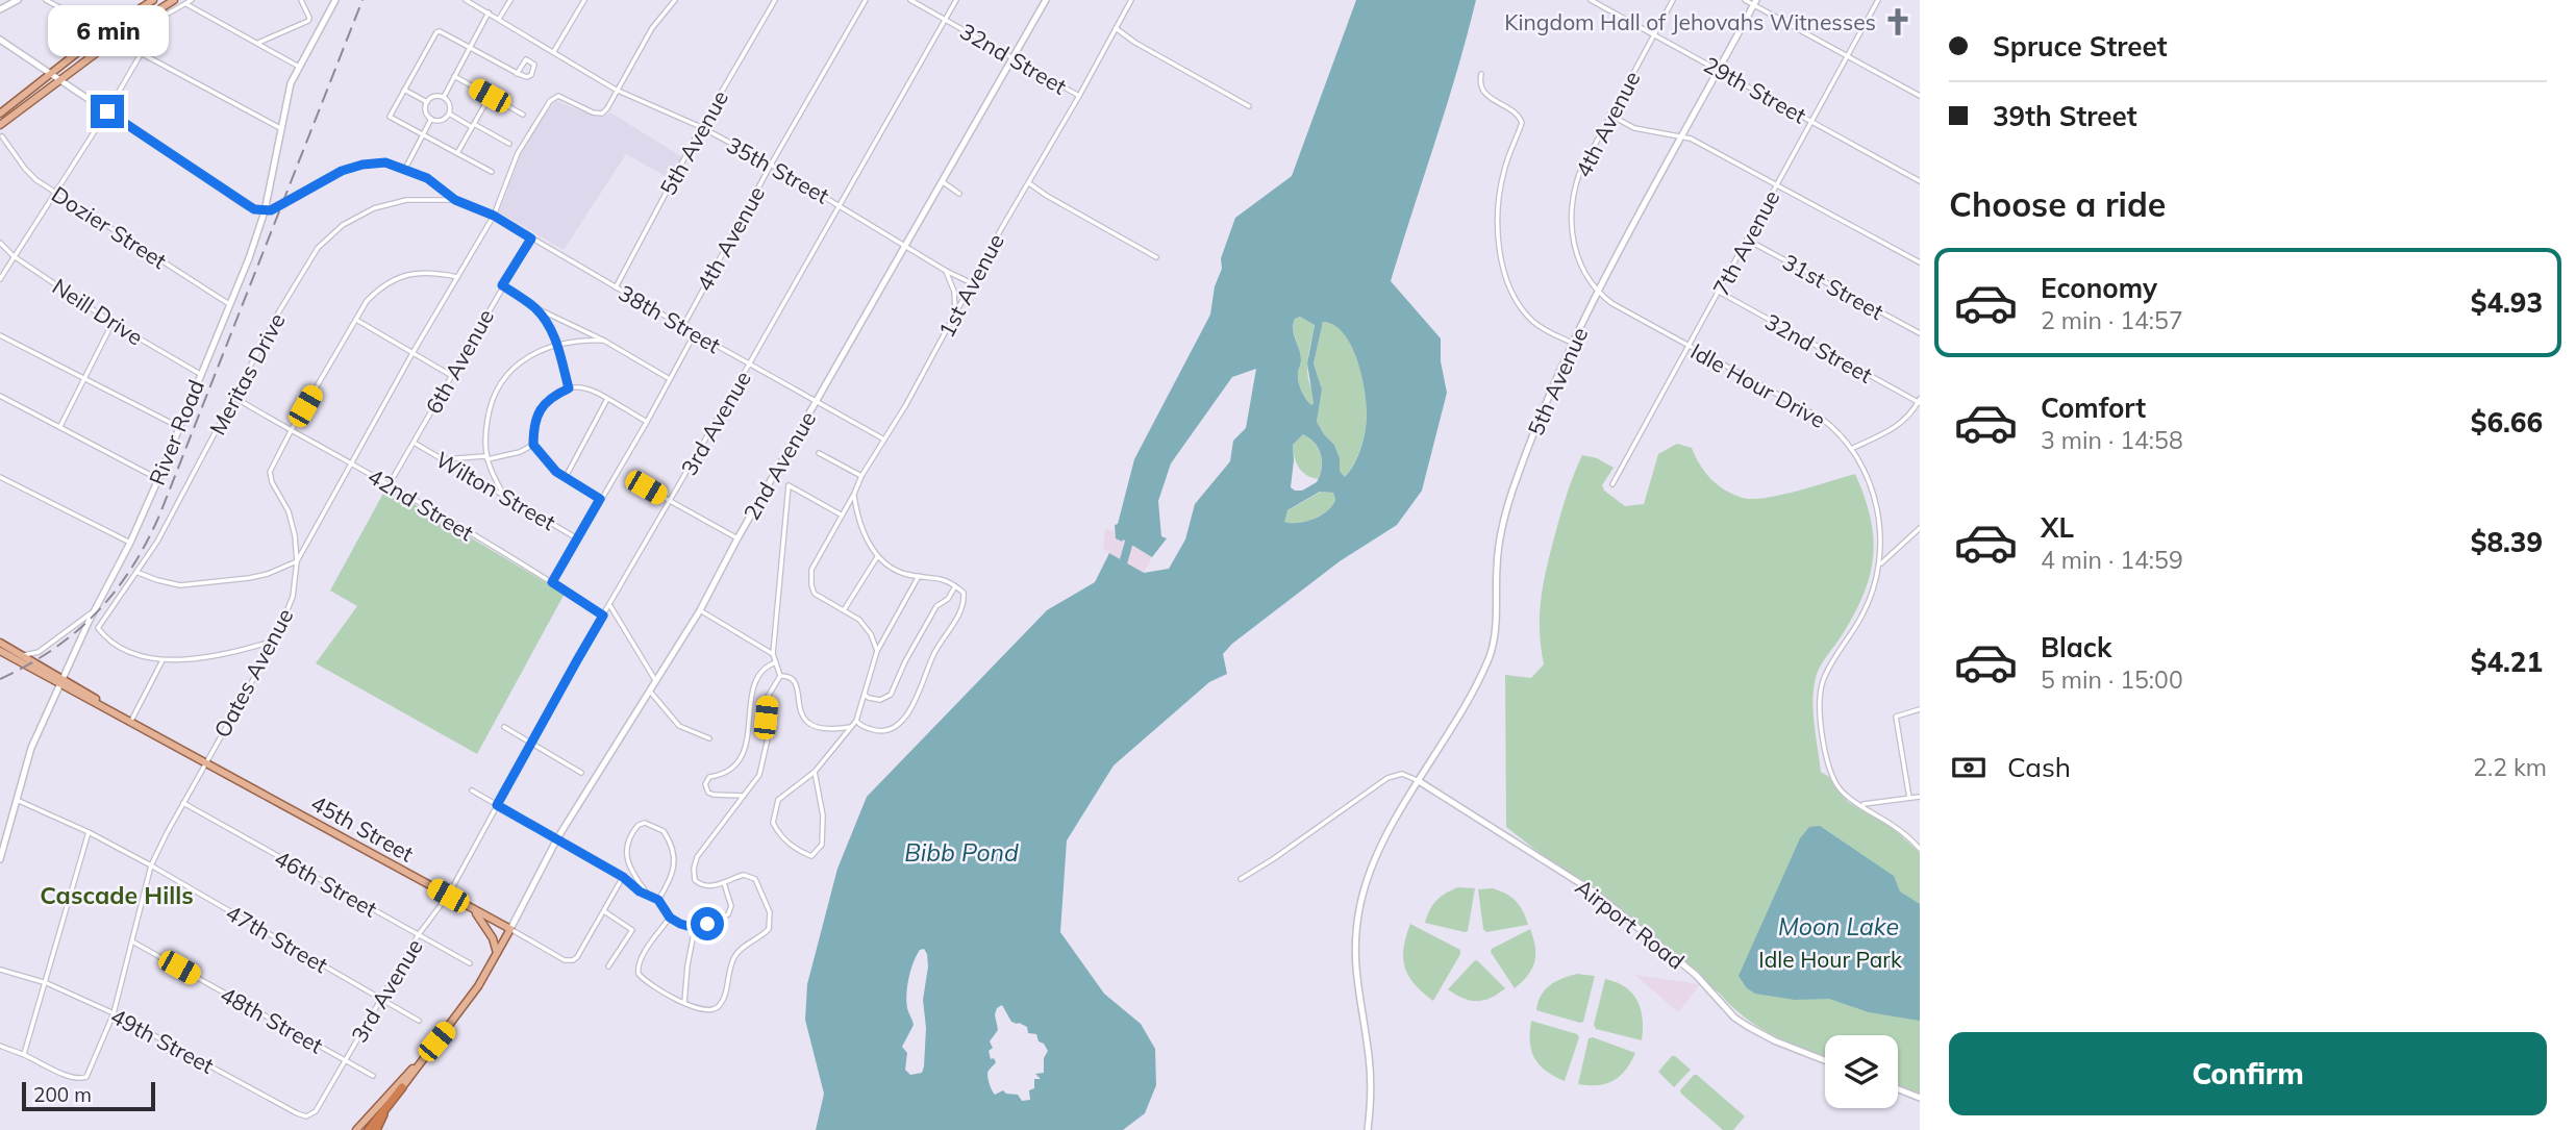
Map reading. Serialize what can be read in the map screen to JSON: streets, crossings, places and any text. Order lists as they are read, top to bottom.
{
  "streets": {
    "main road": ["45th Street"],
    "street": [
      "32nd Street",
      "29th Street",
      "4th Avenue",
      "5th Avenue",
      "35th Street",
      "Dozier Street",
      "7th Avenue",
      "1st Avenue",
      "31st Street",
      "Neill Drive",
      "38th Street",
      "6th Avenue",
      "Meritas Drive",
      "Idle Hour Drive",
      "3rd Avenue",
      "River Road",
      "2nd Avenue",
      "Wilton Street",
      "42nd Street",
      "Oates Avenue",
      "46th Street",
      "Airport Road",
      "47th Street",
      "48th Street",
      "49th Street"
    ]
  },
  "crossings": [
    ["32nd Street", "7th Avenue"],
    ["32nd Street", "1st Avenue"],
    ["32nd Street", "3rd Avenue"],
    ["32nd Street", "2nd Avenue"],
    ["29th Street", "4th Avenue"],
    ["29th Street", "5th Avenue"],
    ["29th Street", "7th Avenue"],
    ["4th Avenue", "5th Avenue"],
    ["4th Avenue", "35th Street"],
    ["4th Avenue", "38th Street"],
    ["4th Avenue", "Idle Hour Drive"],
    ["5th Avenue", "35th Street"],
    ["5th Avenue", "38th Street"],
    ["5th Avenue", "Idle Hour Drive"],
    ["5th Avenue", "Airport Road"],
    ["35th Street", "1st Avenue"],
    ["35th Street", "3rd Avenue"],
    ["35th Street", "2nd Avenue"],
    ["Dozier Street", "River Road"],
    ["7th Avenue", "31st Street"],
    ["7th Avenue", "Idle Hour Drive"],
    ["1st Avenue", "38th Street"],
    ["Neill Drive", "River Road"],
    ["38th Street", "6th Avenue"],
    ["38th Street", "Meritas Drive"],
    ["38th Street", "3rd Avenue"],
    ["38th Street", "2nd Avenue"],
    ["38th Street", "Oates Avenue"],
    ["6th Avenue", "Wilton Street"],
    ["6th Avenue", "42nd Street"],
    ["Meritas Drive", "42nd Street"],
    ["3rd Avenue", "42nd Street"],
    ["3rd Avenue", "45th Street"],
    ["3rd Avenue", "46th Street"],
    ["3rd Avenue", "47th Street"],
    ["3rd Avenue", "48th Street"],
    ["3rd Avenue", "49th Street"],
    ["River Road", "45th Street"],
    ["River Road", "47th Street"],
    ["2nd Avenue", "45th Street"],
    ["42nd Street", "Oates Avenue"],
    ["Oates Avenue", "45th Street"],
    ["Oates Avenue", "46th Street"],
    ["Oates Avenue", "47th Street"],
    ["Oates Avenue", "48th Street"],
    ["Oates Avenue", "49th Street"]
  ],
  "districts": ["Cascade Hills"],
  "water": ["Bibb Pond", "Moon Lake"],
  "parks": ["Idle Hour Park"],
  "places": {
    "church": ["Kingdom Hall of Jehovahs Witnesses"]
  },
  "scale_bar": "200 m",
  "page": {
    "banner": ["Spruce Street", "39th Street"],
    "bubble": "6 min",
    "heading": "Choose a ride",
    "list": [
      {
        "name": "Economy",
        "note": "2 min · 14:57",
        "value": "$4.93"
      },
      {
        "name": "Comfort",
        "note": "3 min · 14:58",
        "value": "$6.66"
      },
      {
        "name": "XL",
        "note": "4 min · 14:59",
        "value": "$8.39"
      },
      {
        "name": "Black",
        "note": "5 min · 15:00",
        "value": "$4.21"
      }
    ],
    "pay": ["Cash", "2.2 km"],
    "buttons": "Confirm",
    "scale": "200 m"
  }
}
